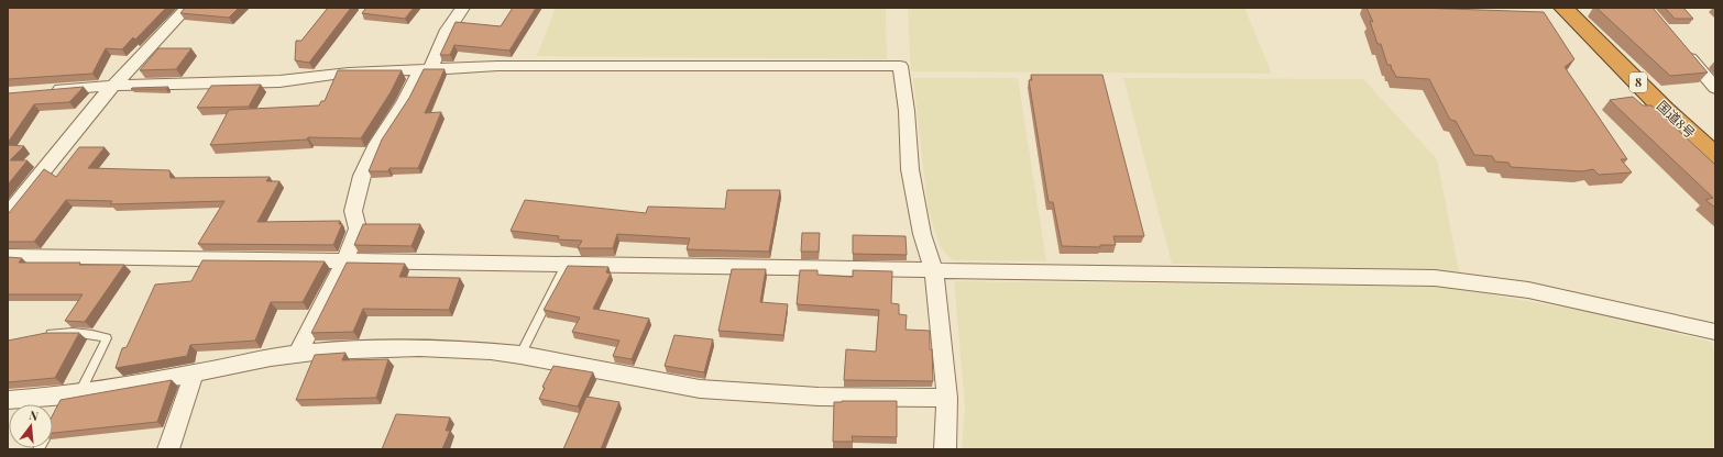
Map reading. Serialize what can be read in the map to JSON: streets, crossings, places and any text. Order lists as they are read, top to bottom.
{
  "streets": {
    "highway": ["8", "国道8号"]
  },
  "north": "top"
}
